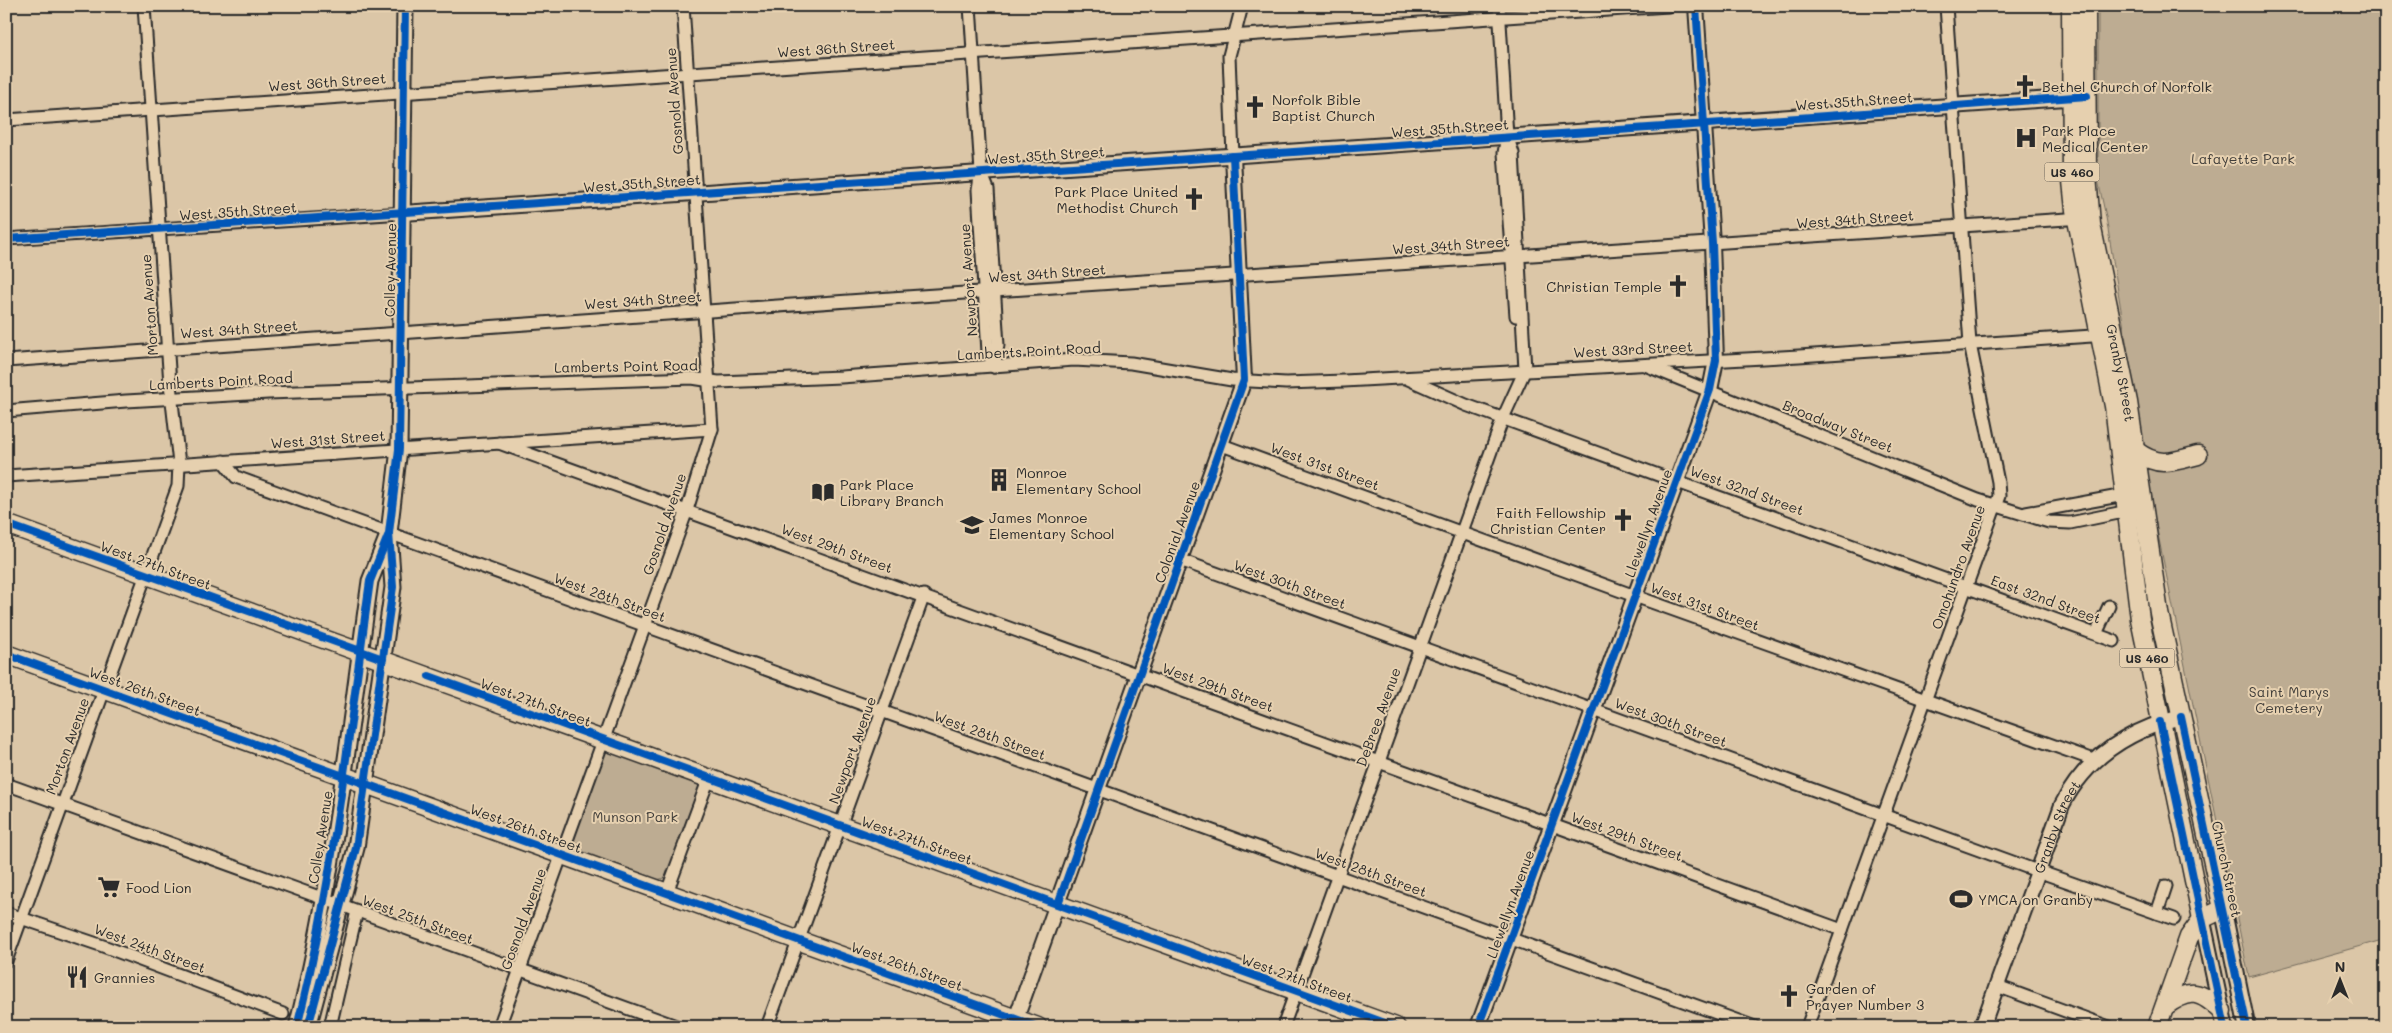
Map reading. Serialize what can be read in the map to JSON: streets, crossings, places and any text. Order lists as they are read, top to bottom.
{
  "streets": {
    "main road": [
      "US 460",
      "Colley Avenue",
      "Granby Street",
      "West 27th Street",
      "West 26th Street",
      "Church Street"
    ],
    "street": [
      "West 36th Street",
      "Gosnold Avenue",
      "West 35th Street",
      "West 34th Street",
      "Newport Avenue",
      "Morton Avenue",
      "West 33rd Street",
      "Lamberts Point Road",
      "Broadway Street",
      "West 31st Street",
      "West 32nd Street",
      "Llewellyn Avenue",
      "Colonial Avenue",
      "West 29th Street",
      "Omohundro Avenue",
      "West 30th Street",
      "West 28th Street",
      "East 32nd Street",
      "DeBree Avenue",
      "West 25th Street",
      "West 24th Street"
    ]
  },
  "crossings": [
    ["West 36th Street", "Gosnold Avenue"],
    ["West 36th Street", "Colley Avenue"],
    ["West 36th Street", "Newport Avenue"],
    ["West 36th Street", "Morton Avenue"],
    ["West 36th Street", "Colonial Avenue"],
    ["West 36th Street", "DeBree Avenue"],
    ["Gosnold Avenue", "West 35th Street"],
    ["Gosnold Avenue", "West 34th Street"],
    ["Gosnold Avenue", "Lamberts Point Road"],
    ["Gosnold Avenue", "West 31st Street"],
    ["Gosnold Avenue", "West 29th Street"],
    ["Gosnold Avenue", "West 27th Street"],
    ["Gosnold Avenue", "West 28th Street"],
    ["Gosnold Avenue", "West 26th Street"],
    ["Gosnold Avenue", "West 25th Street"],
    ["West 35th Street", "Colley Avenue"],
    ["West 35th Street", "Newport Avenue"],
    ["West 35th Street", "Morton Avenue"],
    ["West 35th Street", "Granby Street"],
    ["West 35th Street", "Llewellyn Avenue"],
    ["West 35th Street", "Colonial Avenue"],
    ["West 35th Street", "Omohundro Avenue"],
    ["West 35th Street", "DeBree Avenue"],
    ["US 460", "Granby Street"],
    ["West 34th Street", "Colley Avenue"],
    ["West 34th Street", "Newport Avenue"],
    ["West 34th Street", "Morton Avenue"],
    ["West 34th Street", "Granby Street"],
    ["West 34th Street", "Llewellyn Avenue"],
    ["West 34th Street", "Colonial Avenue"],
    ["West 34th Street", "Omohundro Avenue"],
    ["West 34th Street", "DeBree Avenue"],
    ["Colley Avenue", "Lamberts Point Road"],
    ["Colley Avenue", "West 31st Street"],
    ["Colley Avenue", "West 27th Street"],
    ["Colley Avenue", "West 28th Street"],
    ["Colley Avenue", "West 26th Street"],
    ["Colley Avenue", "West 25th Street"],
    ["Newport Avenue", "Lamberts Point Road"],
    ["Newport Avenue", "West 29th Street"],
    ["Newport Avenue", "West 27th Street"],
    ["Newport Avenue", "West 28th Street"],
    ["Newport Avenue", "West 26th Street"],
    ["Morton Avenue", "Lamberts Point Road"],
    ["Morton Avenue", "West 31st Street"],
    ["Morton Avenue", "West 27th Street"],
    ["Morton Avenue", "West 26th Street"],
    ["Morton Avenue", "West 25th Street"],
    ["Morton Avenue", "West 24th Street"],
    ["West 33rd Street", "Lamberts Point Road"],
    ["West 33rd Street", "Granby Street"],
    ["West 33rd Street", "Broadway Street"],
    ["West 33rd Street", "West 32nd Street"],
    ["West 33rd Street", "Llewellyn Avenue"],
    ["West 33rd Street", "Colonial Avenue"],
    ["West 33rd Street", "Omohundro Avenue"],
    ["West 33rd Street", "DeBree Avenue"],
    ["Lamberts Point Road", "Colonial Avenue"],
    ["Granby Street", "Broadway Street"],
    ["Granby Street", "West 31st Street"],
    ["Granby Street", "West 30th Street"],
    ["Granby Street", "Church Street"],
    ["Broadway Street", "Llewellyn Avenue"],
    ["Broadway Street", "Omohundro Avenue"],
    ["West 31st Street", "Llewellyn Avenue"],
    ["West 31st Street", "Colonial Avenue"],
    ["West 31st Street", "West 29th Street"],
    ["West 31st Street", "Omohundro Avenue"],
    ["West 31st Street", "West 28th Street"],
    ["West 31st Street", "DeBree Avenue"],
    ["West 32nd Street", "Llewellyn Avenue"],
    ["West 32nd Street", "Omohundro Avenue"],
    ["West 32nd Street", "East 32nd Street"],
    ["West 32nd Street", "DeBree Avenue"],
    ["Llewellyn Avenue", "West 29th Street"],
    ["Llewellyn Avenue", "West 30th Street"],
    ["Llewellyn Avenue", "West 28th Street"],
    ["Colonial Avenue", "West 29th Street"],
    ["Colonial Avenue", "West 27th Street"],
    ["Colonial Avenue", "West 30th Street"],
    ["Colonial Avenue", "West 28th Street"],
    ["Colonial Avenue", "West 26th Street"],
    ["West 29th Street", "Omohundro Avenue"],
    ["West 29th Street", "DeBree Avenue"],
    ["West 27th Street", "DeBree Avenue"],
    ["Omohundro Avenue", "West 30th Street"],
    ["Omohundro Avenue", "East 32nd Street"],
    ["West 30th Street", "DeBree Avenue"],
    ["West 28th Street", "DeBree Avenue"]
  ],
  "parks": ["Lafayette Park", "Saint Marys Cemetery", "Munson Park"],
  "places": {
    "church": [
      "Bethel Church of Norfolk",
      "Norfolk Bible Baptist Church",
      "Park Place United Methodist Church",
      "Christian Temple",
      "Faith Fellowship Christian Center",
      "Garden of Prayer Number 3"
    ],
    "hospital": ["Park Place Medical Center"],
    "building": ["Monroe Elementary School"],
    "library": ["Park Place Library Branch"],
    "school or university": ["James Monroe Elementary School"],
    "supermarket": ["Food Lion"],
    "sports": ["YMCA on Granby"],
    "restaurant": ["Grannies"]
  },
  "north": "top"
}
